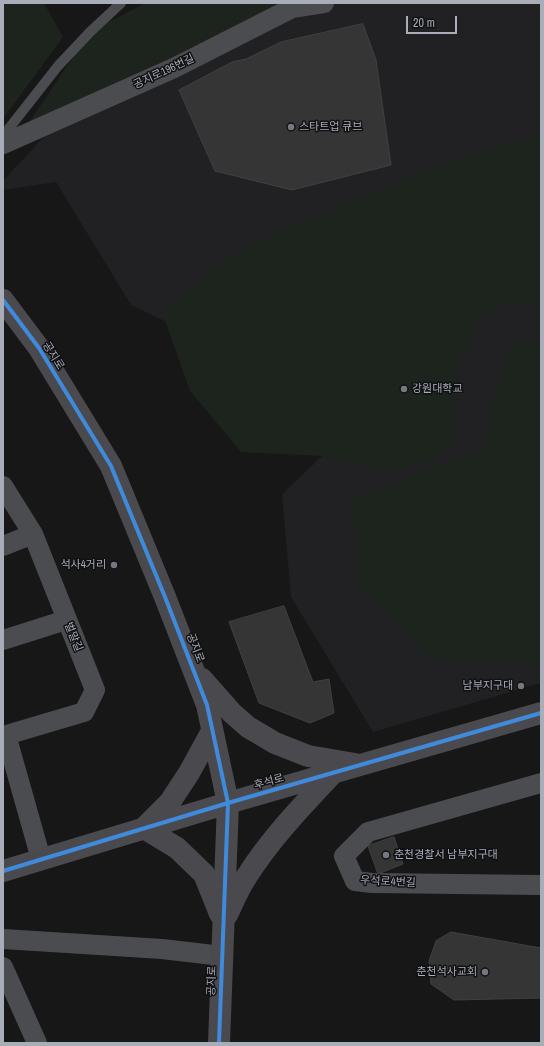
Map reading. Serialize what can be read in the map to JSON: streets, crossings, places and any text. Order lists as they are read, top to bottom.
{
  "streets": {
    "street": [
      "공지로196번길",
      "공지로",
      "벌말길",
      "후석로",
      "우석로4번길"
    ]
  },
  "crossings": [
    ["공지로", "후석로"]
  ],
  "places": [
    "스타트업 큐브",
    "강원대학교",
    "석사4거리",
    "남부지구대",
    "춘천경찰서 남부지구대",
    "춘천석사교회"
  ],
  "scale_bar": "20 m"
}
